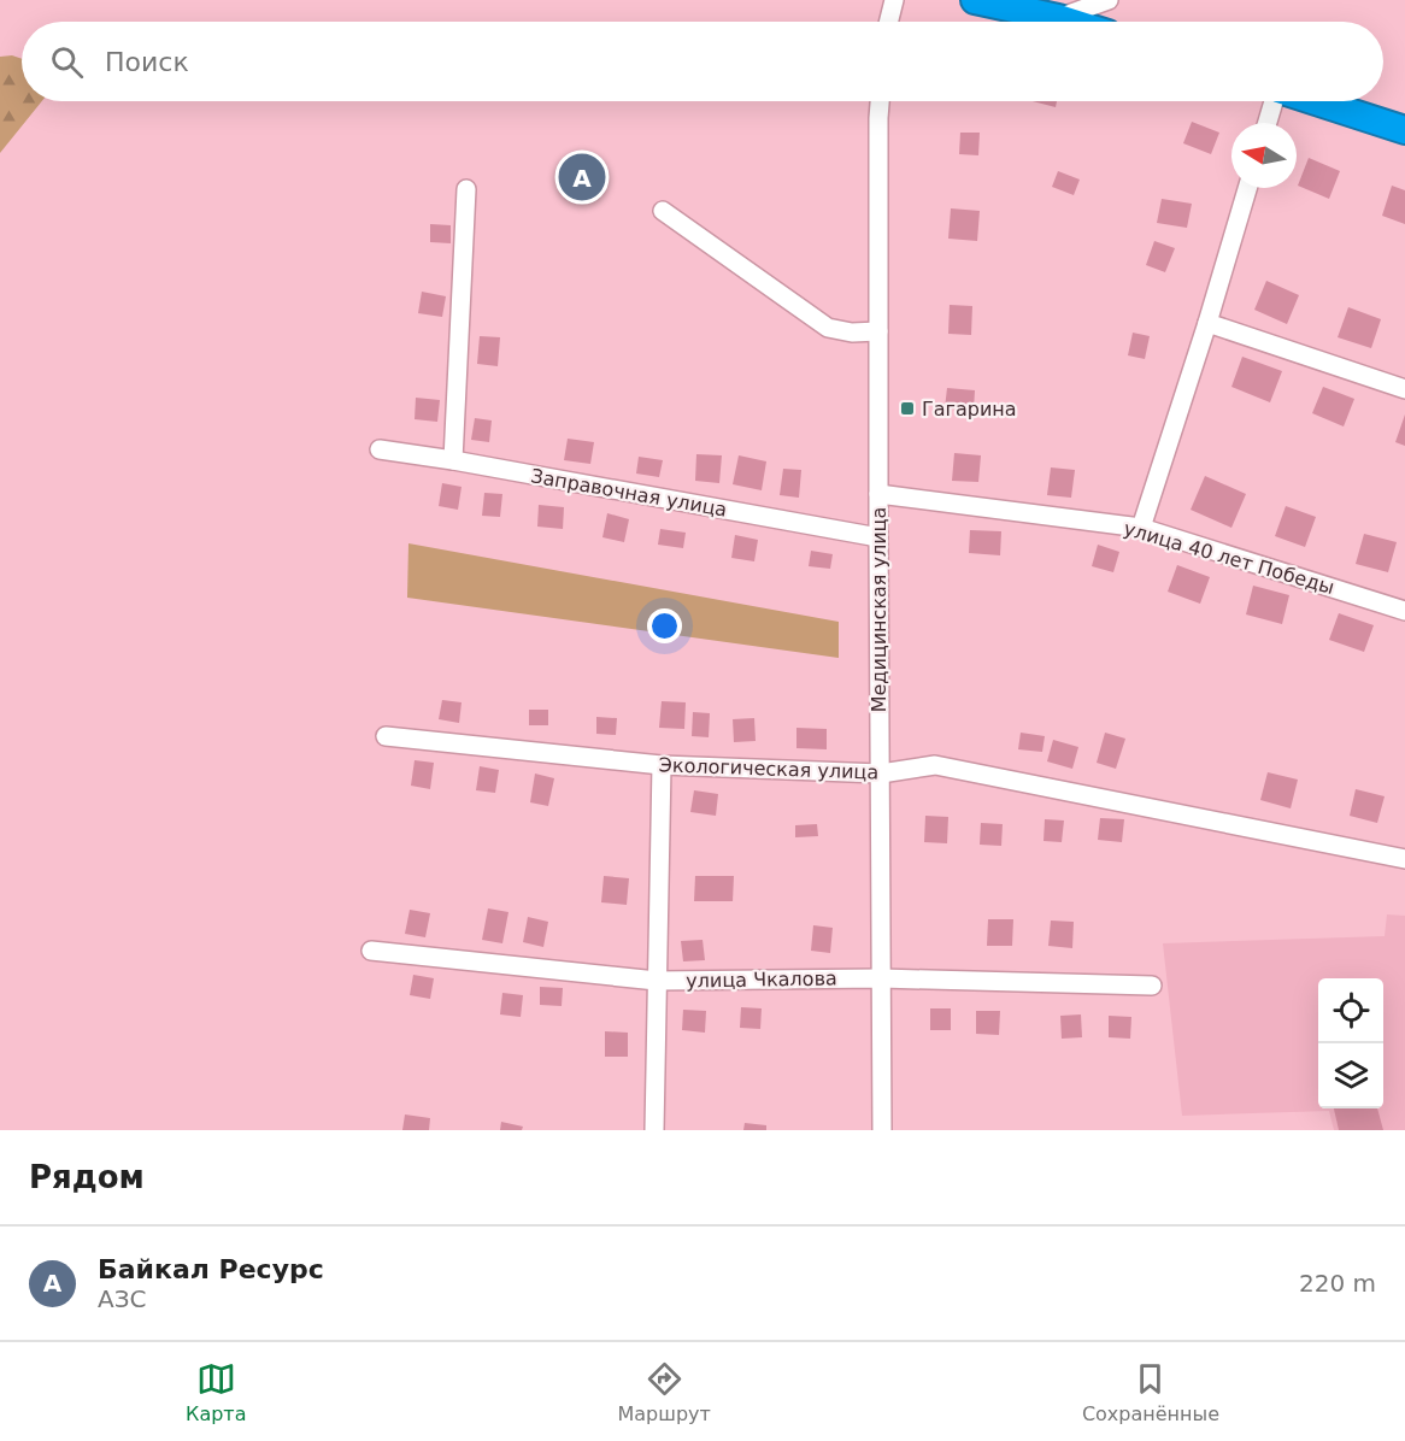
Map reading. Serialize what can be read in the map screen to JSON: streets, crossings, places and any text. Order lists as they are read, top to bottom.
{
  "streets": {
    "street": [
      "Заправочная улица",
      "улица 40 лет Победы",
      "Медицинская улица",
      "Экологическая улица",
      "улица Чкалова"
    ]
  },
  "crossings": [
    ["Заправочная улица", "Медицинская улица"],
    ["улица 40 лет Победы", "Медицинская улица"],
    ["Медицинская улица", "Экологическая улица"],
    ["Медицинская улица", "улица Чкалова"]
  ],
  "places": {
    "transit": ["Гагарина"]
  },
  "north": "left",
  "page": {
    "search": "Поиск",
    "pins": "A",
    "heading": "Рядом",
    "list": [
      {
        "mark": "A",
        "name": "Байкал Ресурс",
        "note": "АЗС",
        "value": "220 m"
      }
    ],
    "nav": ["Карта", "Маршрут", "Сохранённые"]
  }
}
